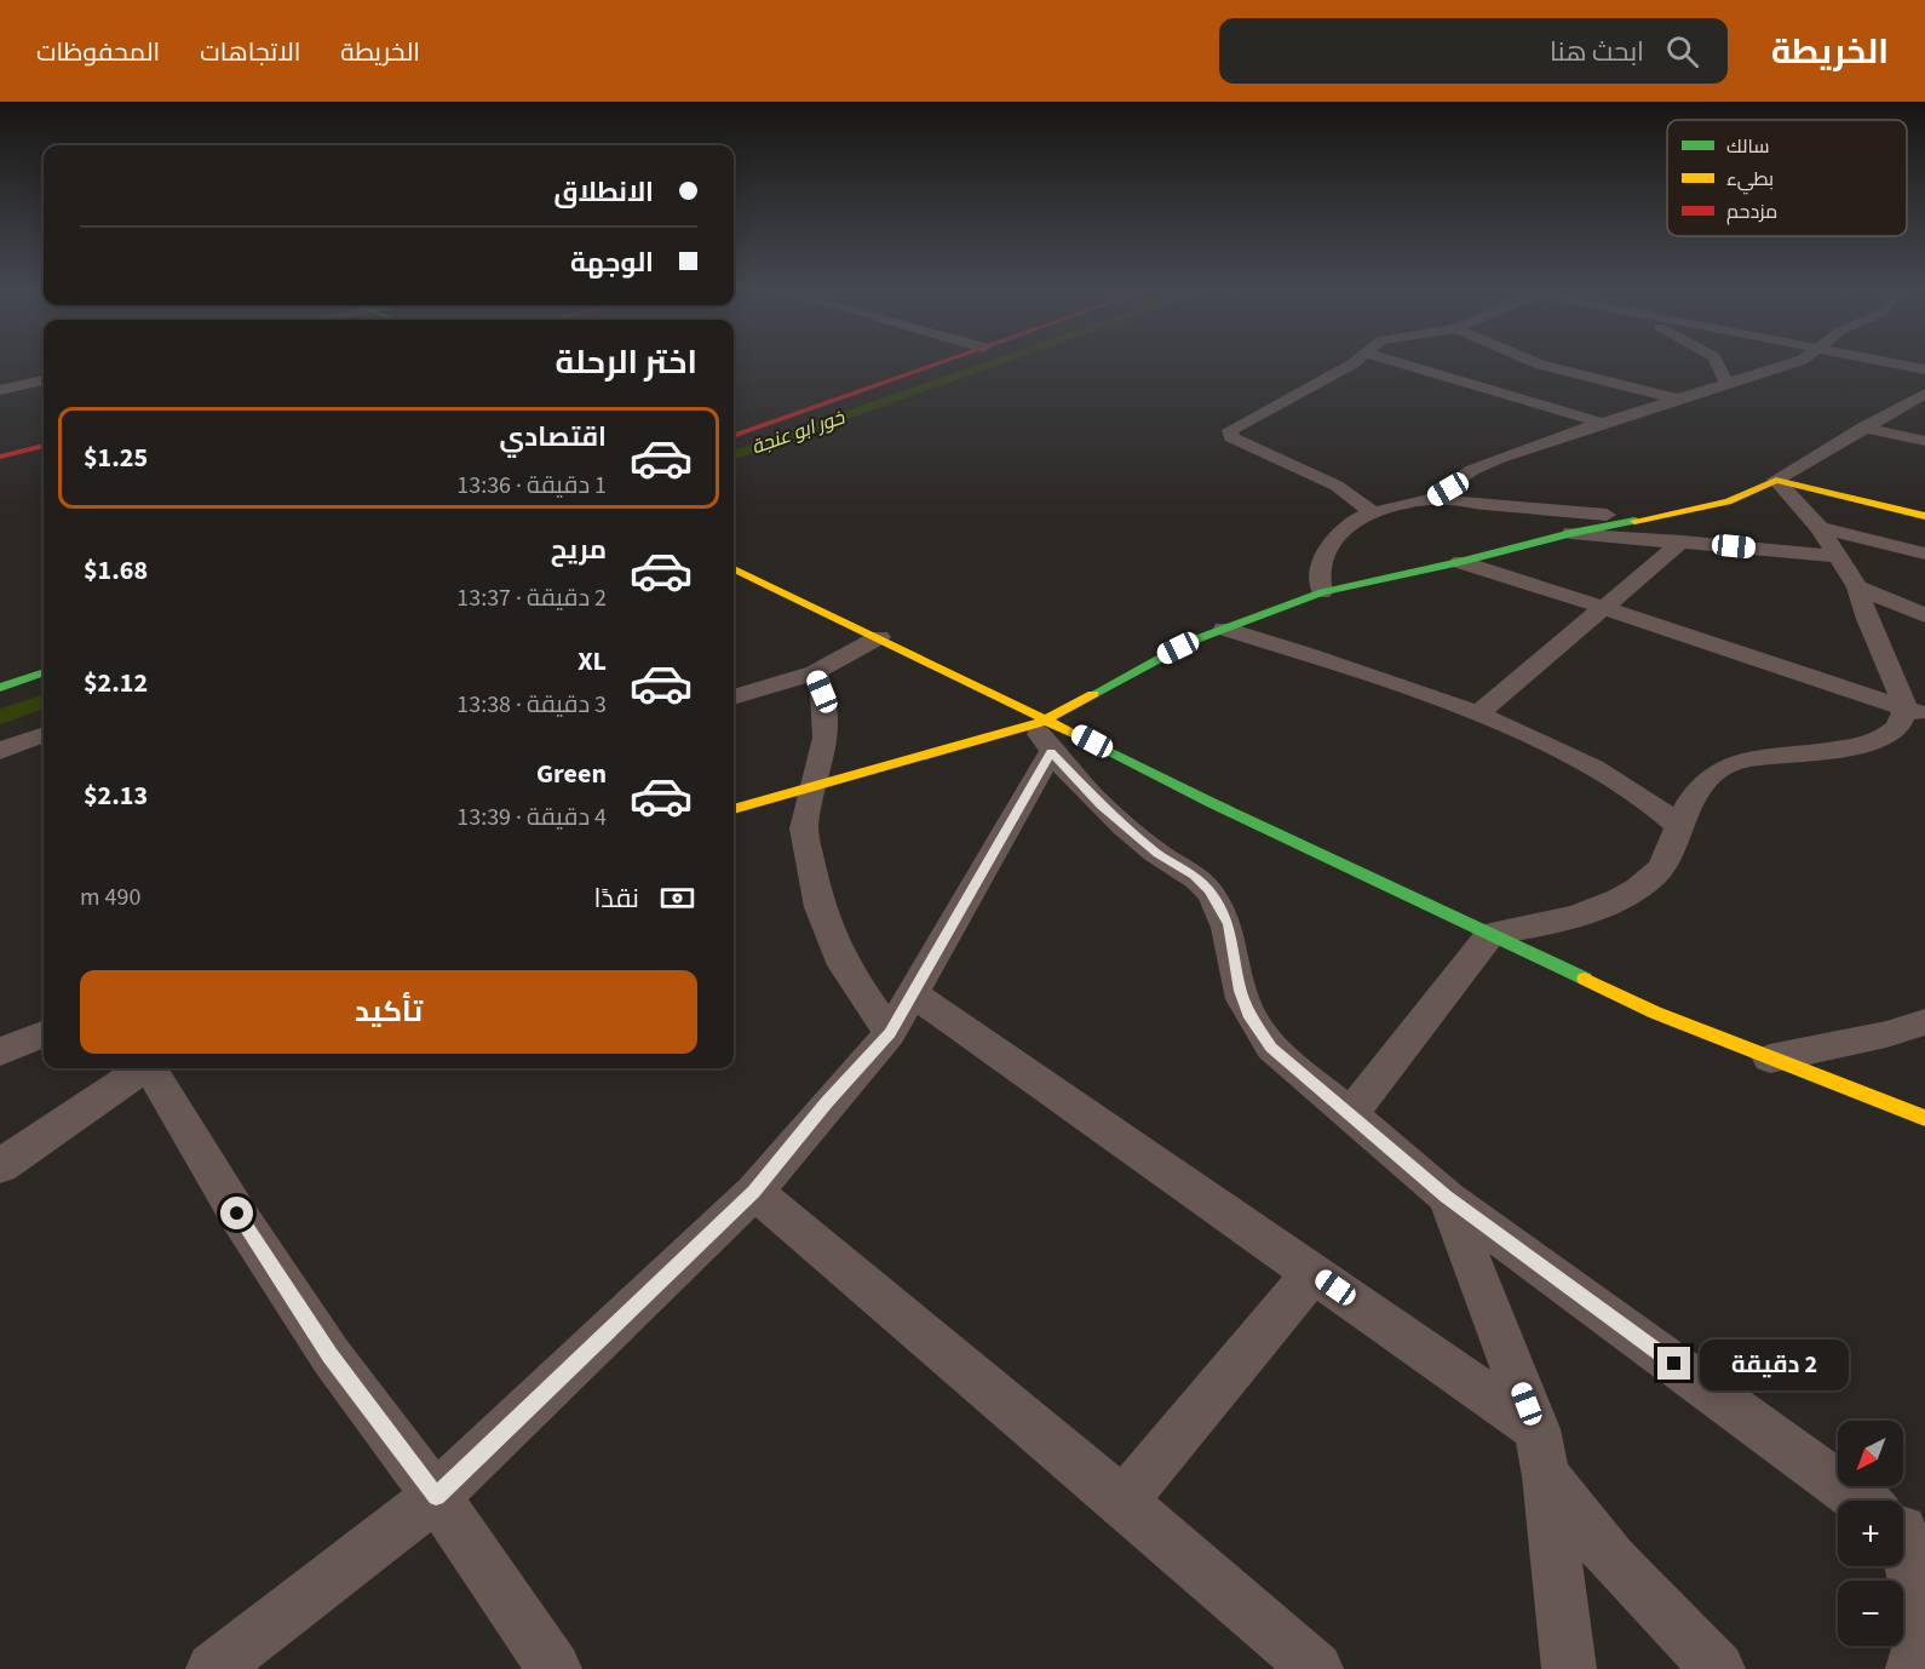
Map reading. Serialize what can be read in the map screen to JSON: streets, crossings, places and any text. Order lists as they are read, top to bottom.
{
  "water": ["خور ابو عنجة"],
  "legend": ["سالك", "بطيء", "مزدحم"],
  "north": "bottom left",
  "page": {
    "header": "الخريطة",
    "search": "ابحث هنا",
    "nav": ["الخريطة", "الاتجاهات", "المحفوظات"],
    "banner": ["الانطلاق", "الوجهة"],
    "heading": "اختر الرحلة",
    "list": [
      {
        "name": "اقتصادي",
        "note": "1 دقيقة · 13:36",
        "value": "$1.25"
      },
      {
        "name": "مريح",
        "note": "2 دقيقة · 13:37",
        "value": "$1.68"
      },
      {
        "name": "XL",
        "note": "3 دقيقة · 13:38",
        "value": "$2.12"
      },
      {
        "name": "Green",
        "note": "4 دقيقة · 13:39",
        "value": "$2.13"
      }
    ],
    "pay": ["نقدًا", "490 m"],
    "buttons": "تأكيد",
    "bubble": "2 دقيقة",
    "map_buttons": ["+", "−"]
  }
}
